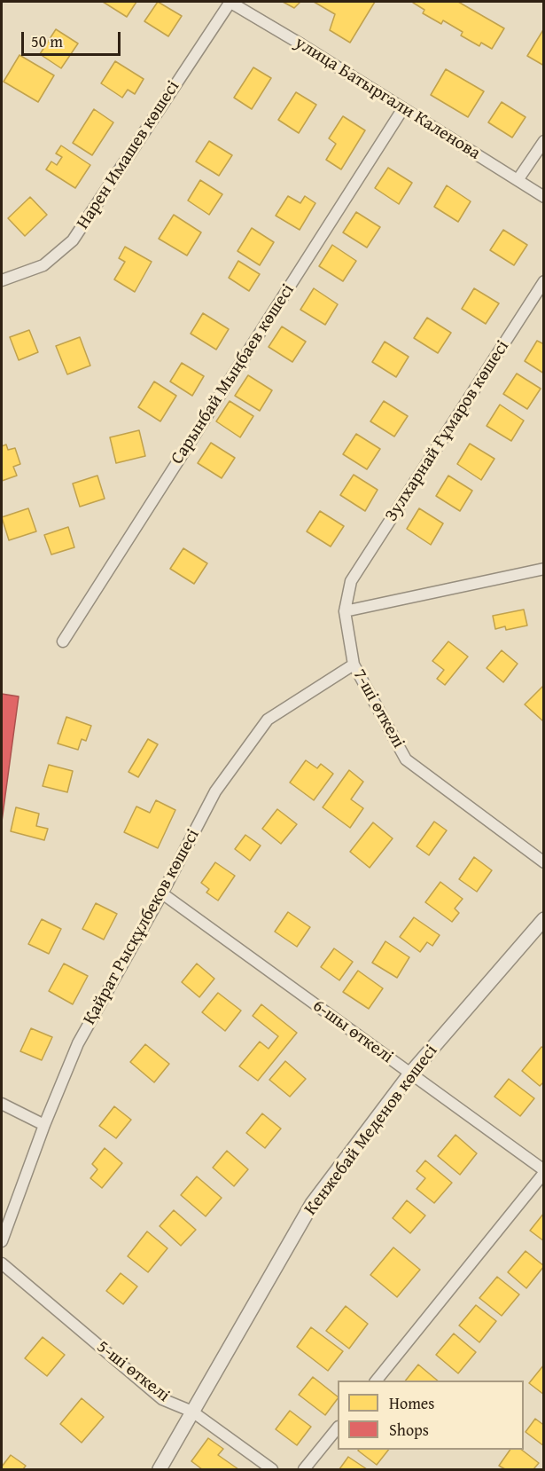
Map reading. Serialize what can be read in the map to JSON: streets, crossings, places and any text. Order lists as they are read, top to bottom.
{
  "streets": {
    "street": [
      "улица Батыргали Каленова",
      "Нарен Имашев көшесi",
      "Сарынбай Мыңбаев көшесі",
      "Зулхарнай Ғұмаров көшесі",
      "7-ші өткелі",
      "Қайрат Рысқұлбеков көшесі",
      "6-шы өткелі",
      "Кенжебай Меденов көшесі",
      "5-ші өткелі"
    ]
  },
  "crossings": [
    ["улица Батыргали Каленова", "Нарен Имашев көшесi"],
    ["улица Батыргали Каленова", "Сарынбай Мыңбаев көшесі"],
    ["Зулхарнай Ғұмаров көшесі", "7-ші өткелі"],
    ["7-ші өткелі", "Қайрат Рысқұлбеков көшесі"],
    ["Қайрат Рысқұлбеков көшесі", "6-шы өткелі"],
    ["6-шы өткелі", "Кенжебай Меденов көшесі"],
    ["Кенжебай Меденов көшесі", "5-ші өткелі"]
  ],
  "legend": ["Homes", "Shops"],
  "scale_bar": "50 m"
}
